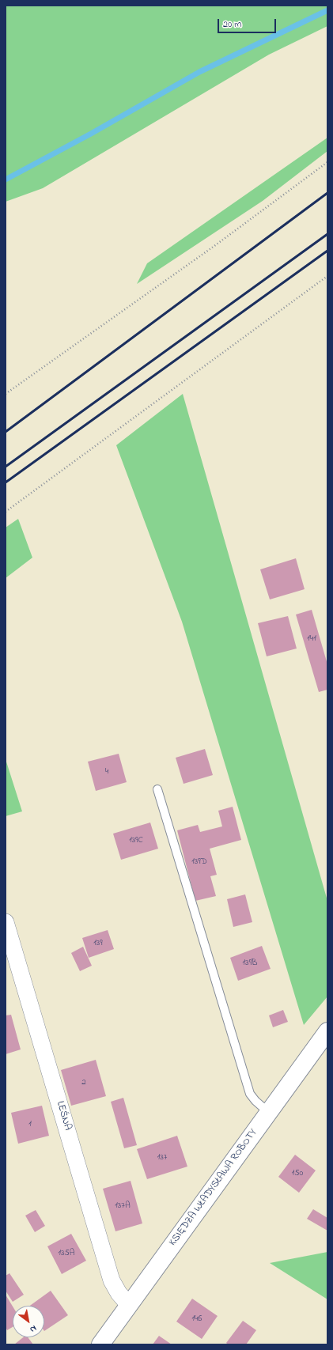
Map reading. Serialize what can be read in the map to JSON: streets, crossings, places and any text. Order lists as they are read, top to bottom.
{
  "streets": {
    "main road": ["KSIĘDZA WŁADYSŁAWA ROBOTY"],
    "street": ["LEŚNA"]
  },
  "crossings": [
    ["LEŚNA", "KSIĘDZA WŁADYSŁAWA ROBOTY"]
  ],
  "house_numbers": [
    "141",
    "4",
    "139C",
    "139D",
    "139",
    "139B",
    "2",
    "1",
    "137",
    "150",
    "137A",
    "135A",
    "146"
  ],
  "scale_bar": "20 m",
  "north": "bottom right"
}
